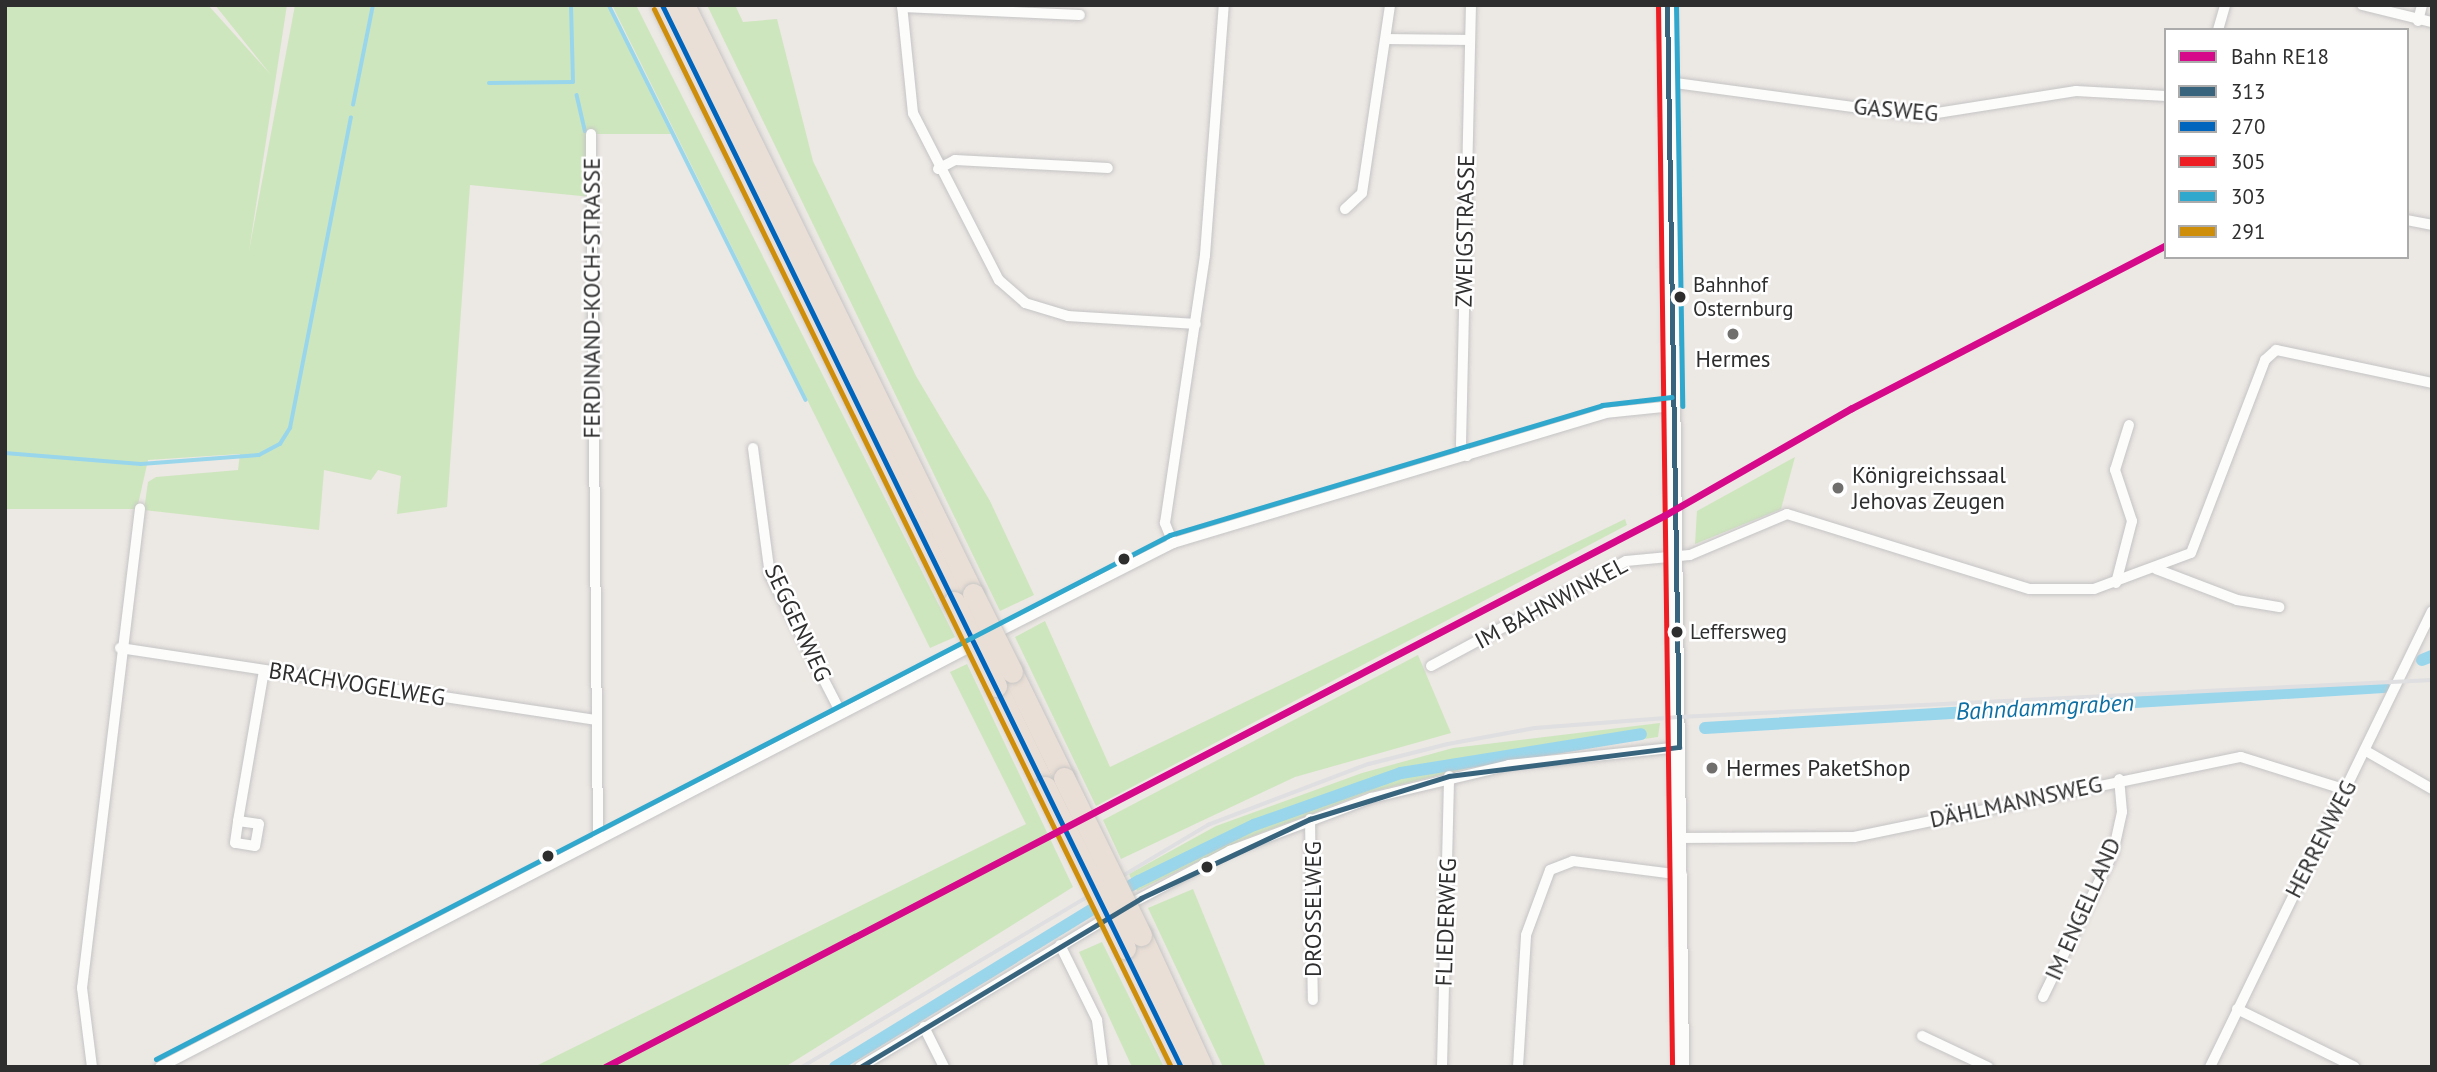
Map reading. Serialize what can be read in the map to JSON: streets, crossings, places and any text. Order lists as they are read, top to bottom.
{
  "streets": {
    "street": [
      "GASWEG",
      "ZWEIGSTRASSE",
      "FERDINAND-KOCH-STRASSE",
      "IM BAHNWINKEL",
      "SEGGENWEG",
      "BRACHVOGELWEG",
      "DÄHLMANNSWEG",
      "HERRENWEG",
      "DROSSELWEG",
      "IM ENGELLAND",
      "FLIEDERWEG"
    ]
  },
  "crossings": [
    ["FERDINAND-KOCH-STRASSE", "BRACHVOGELWEG"],
    ["DÄHLMANNSWEG", "HERRENWEG"],
    ["DÄHLMANNSWEG", "IM ENGELLAND"]
  ],
  "water": ["Bahndammgraben"],
  "places": [
    "Bahnhof Osternburg",
    "Hermes",
    "Königreichssaal Jehovas Zeugen",
    "Leffersweg",
    "Hermes PaketShop"
  ],
  "lines": [
    "transit line 313",
    "transit line 270",
    "transit line 305",
    "transit line 303",
    "transit line 291",
    "rail line RE18"
  ],
  "legend": [
    "Bahn RE18",
    "313",
    "270",
    "305",
    "303",
    "291"
  ]
}
